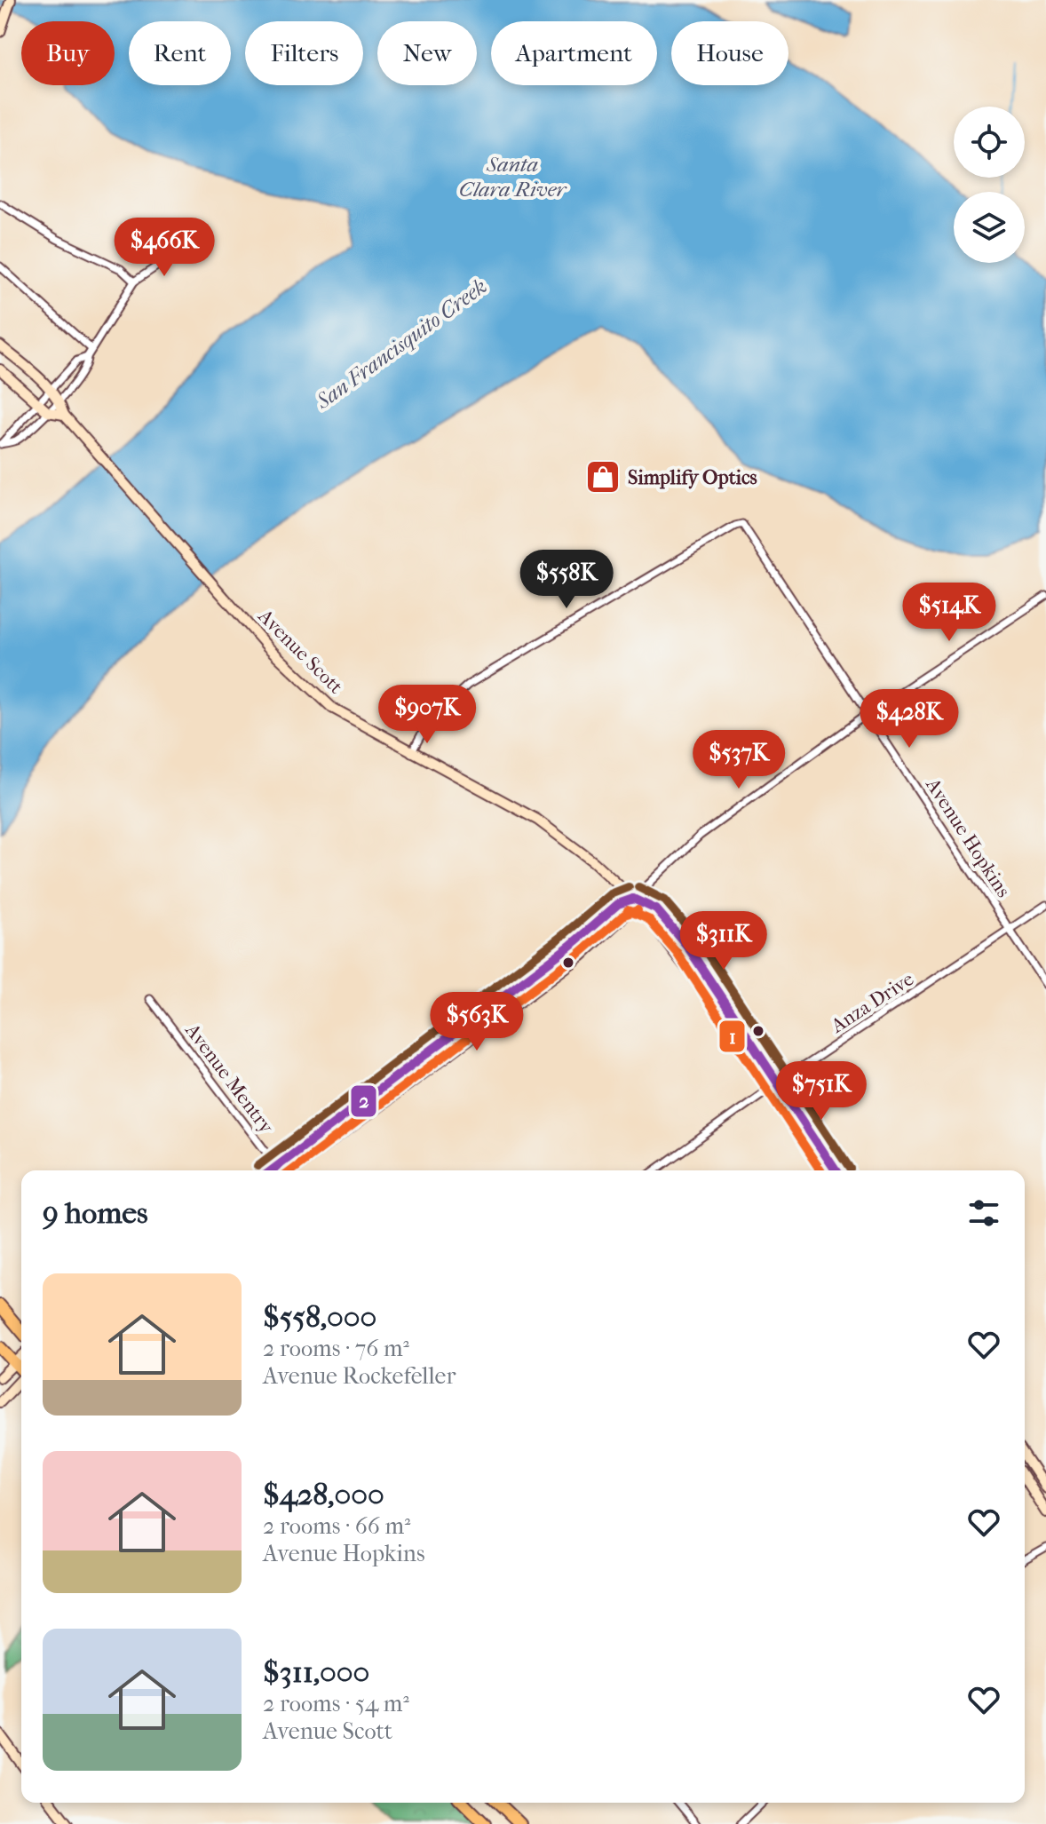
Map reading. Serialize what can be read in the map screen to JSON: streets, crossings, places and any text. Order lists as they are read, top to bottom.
{
  "streets": {
    "main road": ["Avenue Scott"],
    "street": ["Avenue Hopkins", "Anza Drive", "Avenue Mentry"]
  },
  "crossings": [
    ["Avenue Scott", "Avenue Hopkins"],
    ["Avenue Scott", "Anza Drive"],
    ["Avenue Hopkins", "Anza Drive"]
  ],
  "water": ["Santa Clara River", "San Francisquito Creek"],
  "places": {
    "shop": ["Simplify Optics"]
  },
  "lines": ["transit line 2", "transit line 1"],
  "page": {
    "chip": [
      "Buy",
      "Rent",
      "Filters",
      "New",
      "Apartment",
      "House"
    ],
    "price": [
      "$466K",
      "$558K",
      "$514K",
      "$907K",
      "$428K",
      "$537K",
      "$311K",
      "$563K",
      "$751K"
    ],
    "heading": "9 homes",
    "list": [
      {
        "name": "$558,000",
        "note": "2 rooms · 76 m² · Avenue Rockefeller"
      },
      {
        "name": "$428,000",
        "note": "2 rooms · 66 m² · Avenue Hopkins"
      },
      {
        "name": "$311,000",
        "note": "2 rooms · 54 m² · Avenue Scott"
      }
    ]
  }
}
